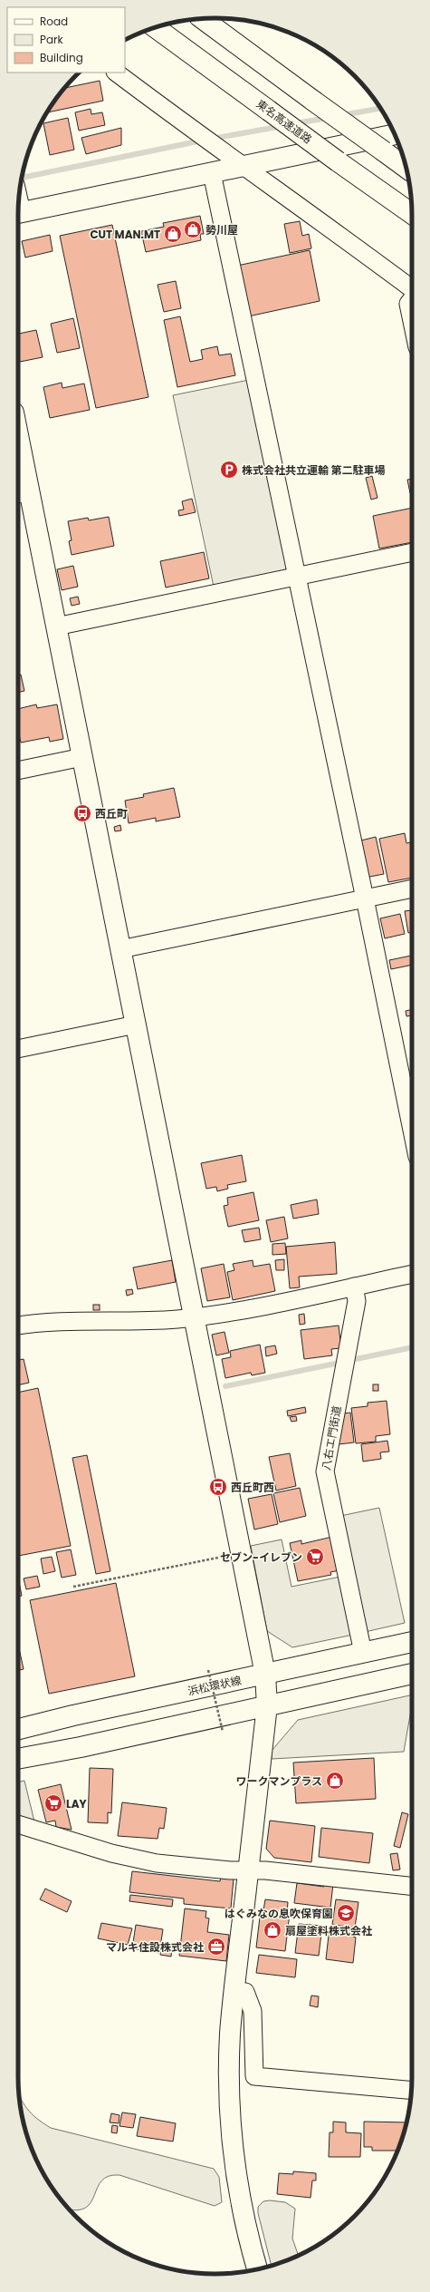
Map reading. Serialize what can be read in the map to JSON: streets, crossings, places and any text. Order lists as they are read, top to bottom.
{
  "streets": {
    "main road": ["東名高速道路", "浜松環状線"],
    "street": ["八右エ門街道"]
  },
  "crossings": [
    ["八右エ門街道", "浜松環状線"]
  ],
  "places": {
    "shop": [
      "勢川屋",
      "CUT MAN.MT",
      "ワークマンプラス",
      "扇屋塗料株式会社"
    ],
    "parking": ["株式会社共立運輸 第二駐車場"],
    "bus stop": ["西丘町", "西丘町西"],
    "supermarket": ["セブン-イレブン", "LAY"],
    "school or university": ["はぐみなの息吹保育園"],
    "office": ["マルキ住設株式会社"]
  },
  "legend": ["Road", "Park", "Building"]
}
